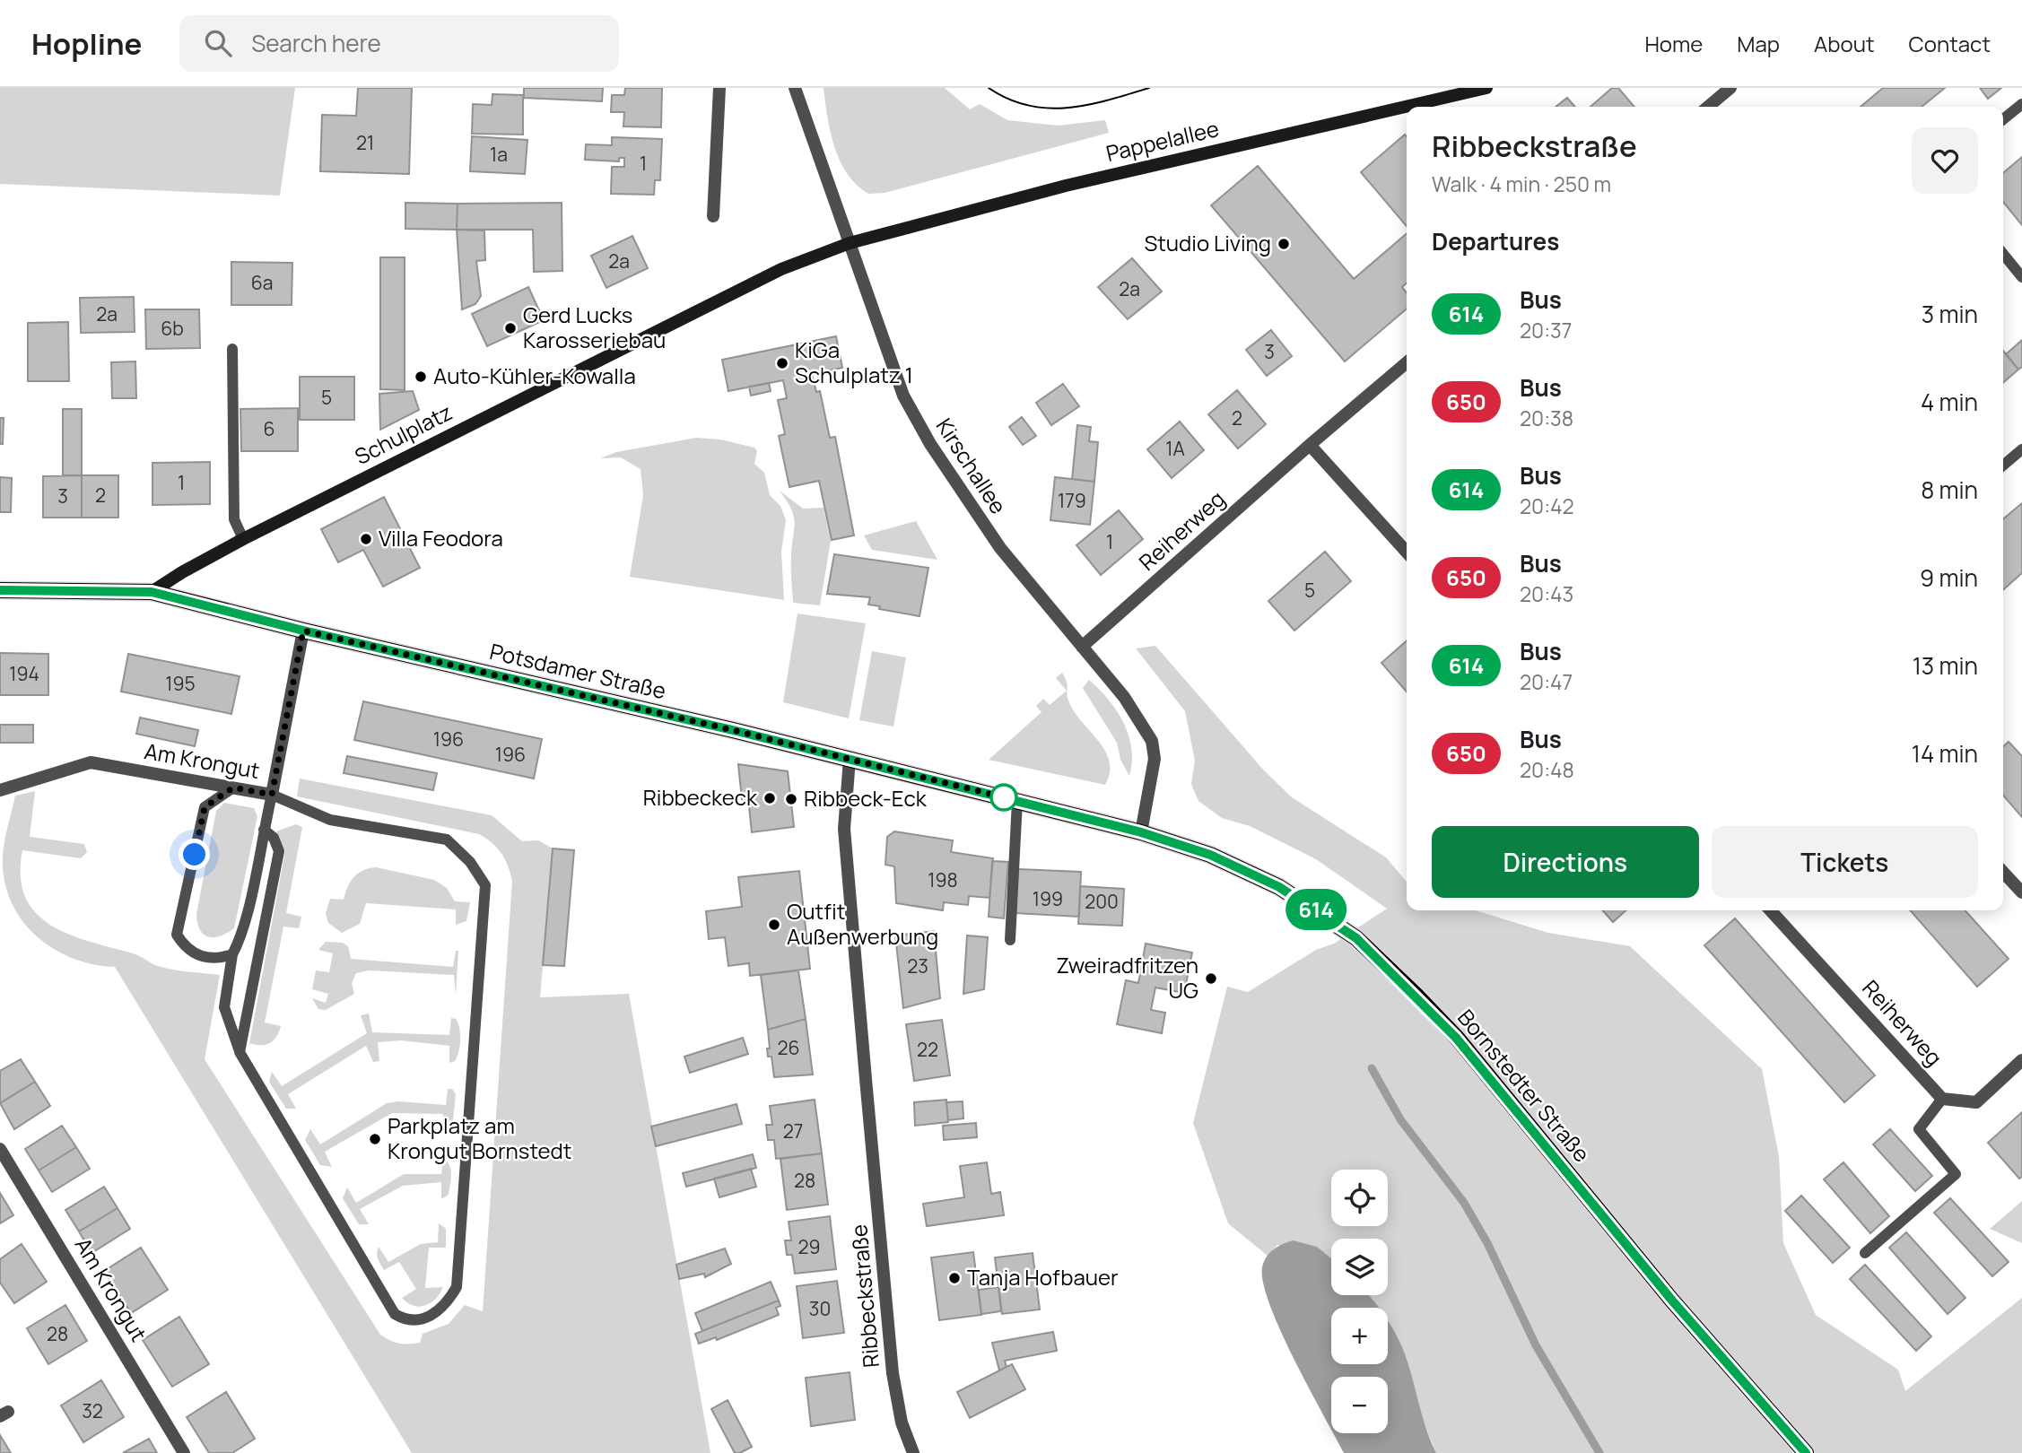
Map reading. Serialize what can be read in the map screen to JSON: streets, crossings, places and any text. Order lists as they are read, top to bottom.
{
  "streets": {
    "main road": ["Potsdamer Straße", "Bornstedter Straße"],
    "street": [
      "Pappelallee",
      "Schulplatz",
      "Kirschallee",
      "Reiherweg",
      "Am Krongut",
      "Ribbeckstraße"
    ]
  },
  "crossings": [
    ["Pappelallee", "Schulplatz"],
    ["Pappelallee", "Kirschallee"],
    ["Schulplatz", "Kirschallee"],
    ["Schulplatz", "Potsdamer Straße"],
    ["Kirschallee", "Reiherweg"],
    ["Kirschallee", "Potsdamer Straße"],
    ["Kirschallee", "Bornstedter Straße"],
    ["Potsdamer Straße", "Am Krongut"],
    ["Potsdamer Straße", "Bornstedter Straße"],
    ["Potsdamer Straße", "Ribbeckstraße"]
  ],
  "places": [
    "Studio Living",
    "Gerd Lucks Karosseriebau",
    "KiGa Schulplatz 1",
    "Auto-Kühler-Kowalla",
    "Villa Feodora",
    "Ribbeckeck",
    "Ribbeck-Eck",
    "Outfit Außenwerbung",
    "Zweiradfritzen UG",
    "Parkplatz am Krongut Bornstedt",
    "Tanja Hofbauer"
  ],
  "lines": ["bus line 614"],
  "house_numbers": [
    "21",
    "1a",
    "1",
    "2a",
    "6a",
    "2a",
    "2a",
    "6b",
    "3",
    "5",
    "2",
    "6",
    "1A",
    "1",
    "2",
    "3",
    "179",
    "1",
    "5",
    "194",
    "195",
    "196",
    "196",
    "198",
    "199",
    "200",
    "23",
    "26",
    "22",
    "27",
    "28",
    "29",
    "30",
    "28",
    "32"
  ],
  "page": {
    "header": "Hopline",
    "search": "Search here",
    "nav": [
      "Home",
      "Map",
      "About",
      "Contact"
    ],
    "on_map": "614",
    "heading": [
      ["Ribbeckstraße", "Walk · 4 min · 250 m"],
      "Departures"
    ],
    "list": [
      {
        "mark": "614",
        "name": "Bus",
        "note": "20:37",
        "value": "3 min"
      },
      {
        "mark": "650",
        "name": "Bus",
        "note": "20:38",
        "value": "4 min"
      },
      {
        "mark": "614",
        "name": "Bus",
        "note": "20:42",
        "value": "8 min"
      },
      {
        "mark": "650",
        "name": "Bus",
        "note": "20:43",
        "value": "9 min"
      },
      {
        "mark": "614",
        "name": "Bus",
        "note": "20:47",
        "value": "13 min"
      },
      {
        "mark": "650",
        "name": "Bus",
        "note": "20:48",
        "value": "14 min"
      }
    ],
    "buttons": ["Directions", "Tickets"],
    "map_buttons": ["+", "−"]
  }
}
